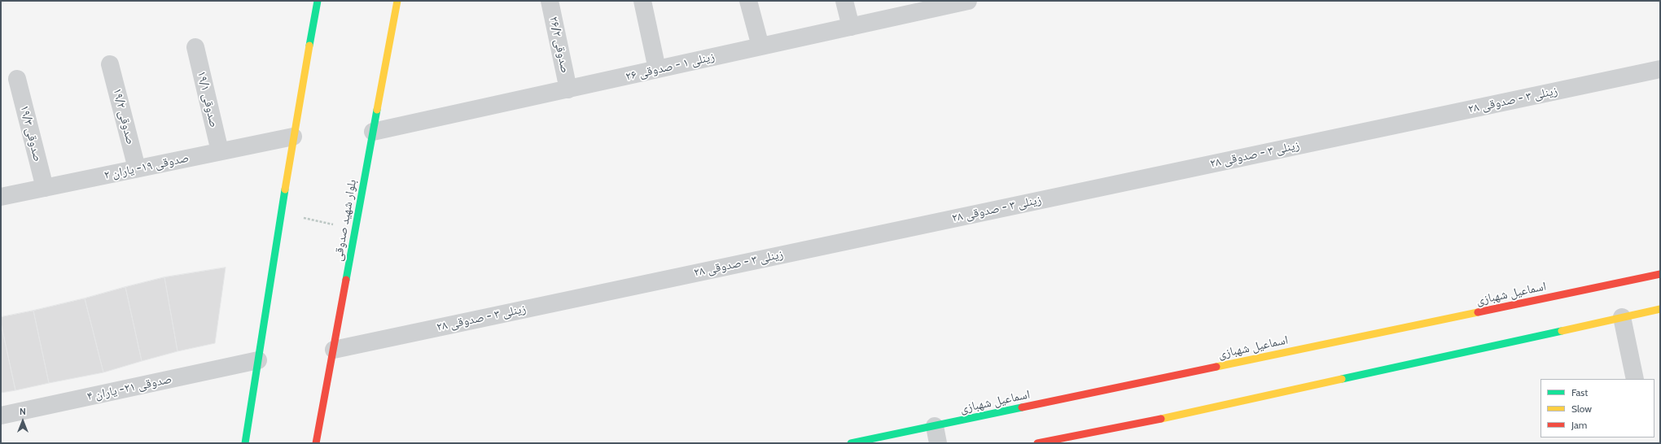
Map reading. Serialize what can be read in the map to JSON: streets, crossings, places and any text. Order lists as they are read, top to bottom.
{
  "streets": {
    "street": [
      "صدوقی ۲۶/۲",
      "زینلی ۱ - صدوقی ۲۶",
      "صدوقی ۱۹/۱",
      "زینلی ۳ - صدوقی ۲۸",
      "صدوقی ۱۹/۲",
      "صدوقی ۱۹/۳",
      "صدوقی ۱۹- یاران ۲",
      "بلوار شهید صدوقی",
      "اسماعیل شهبازی",
      "صدوقی ۲۱- یاران ۴"
    ]
  },
  "crossings": [
    ["صدوقی ۲۶/۲", "زینلی ۱ - صدوقی ۲۶"],
    ["زینلی ۱ - صدوقی ۲۶", "بلوار شهید صدوقی"],
    ["صدوقی ۱۹/۱", "صدوقی ۱۹- یاران ۲"],
    ["زینلی ۳ - صدوقی ۲۸", "بلوار شهید صدوقی"],
    ["صدوقی ۱۹/۲", "صدوقی ۱۹- یاران ۲"],
    ["صدوقی ۱۹/۳", "صدوقی ۱۹- یاران ۲"]
  ],
  "legend": ["Fast", "Slow", "Jam"],
  "north": "top"
}
